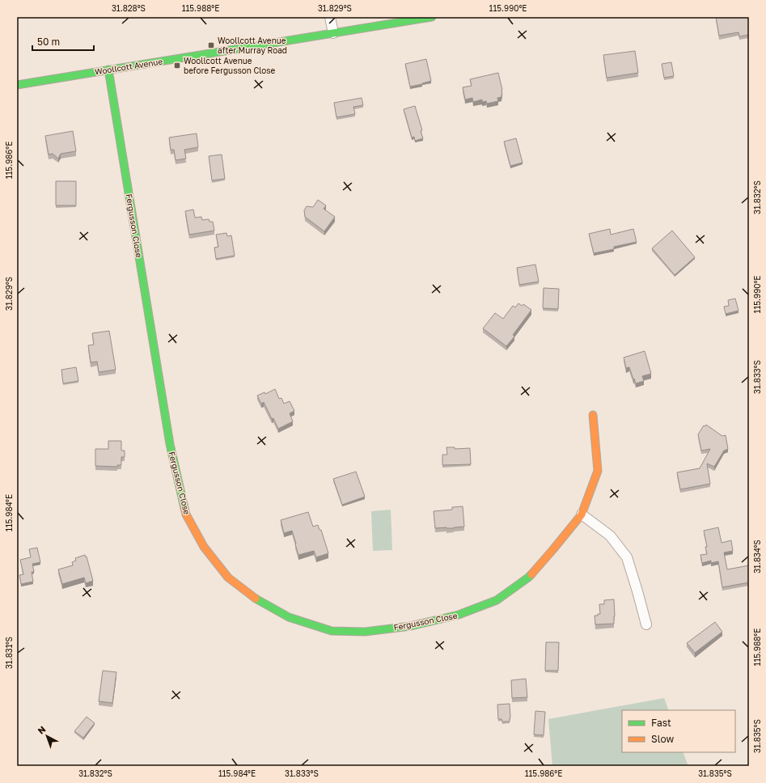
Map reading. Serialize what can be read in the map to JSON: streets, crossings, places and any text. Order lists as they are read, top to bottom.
{
  "streets": {
    "street": ["Woollcott Avenue", "Fergusson Close"]
  },
  "crossings": [
    ["Woollcott Avenue", "Fergusson Close"]
  ],
  "places": {
    "transit": ["Woollcott Avenue after Murray Road", "Woollcott Avenue before Fergusson Close"]
  },
  "legend": ["Fast", "Slow"],
  "scale_bar": "50 m",
  "north": "top left",
  "coordinates": [
    "31.828°S",
    "115.988°E",
    "31.829°S",
    "115.990°E",
    "115.986°E",
    "31.832°S",
    "31.833°S",
    "115.984°E",
    "31.834°S",
    "31.831°S",
    "31.835°S"
  ]
}
